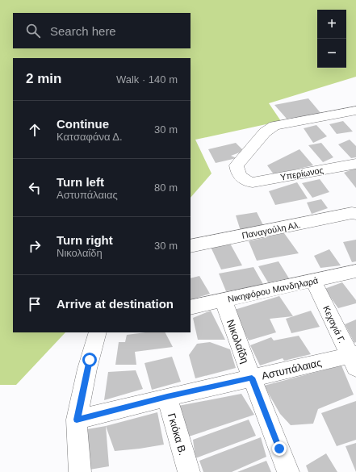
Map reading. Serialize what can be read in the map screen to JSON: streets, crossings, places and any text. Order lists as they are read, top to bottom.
{
  "streets": {
    "street": [
      "Υπερίωνος",
      "Παναγούλη Αλ.",
      "Νικηφόρου Μανδηλαρά",
      "Κεχαγιά Γ.",
      "Νικολαΐδη",
      "Αστυπάλαιας",
      "Γκιόκα Β."
    ]
  },
  "crossings": [
    ["Νικηφόρου Μανδηλαρά", "Κεχαγιά Γ."],
    ["Νικηφόρου Μανδηλαρά", "Νικολαΐδη"],
    ["Κεχαγιά Γ.", "Αστυπάλαιας"],
    ["Νικολαΐδη", "Αστυπάλαιας"],
    ["Αστυπάλαιας", "Γκιόκα Β."]
  ],
  "page": {
    "map_buttons": ["+", "−"],
    "search": "Search here",
    "heading": ["2 min", "Walk · 140 m"],
    "list": [
      ["Continue", "Κατσαφάνα Δ.", "30 m"],
      ["Turn left", "Αστυπάλαιας", "80 m"],
      ["Turn right", "Νικολαΐδη", "30 m"],
      "Arrive at destination"
    ]
  }
}
